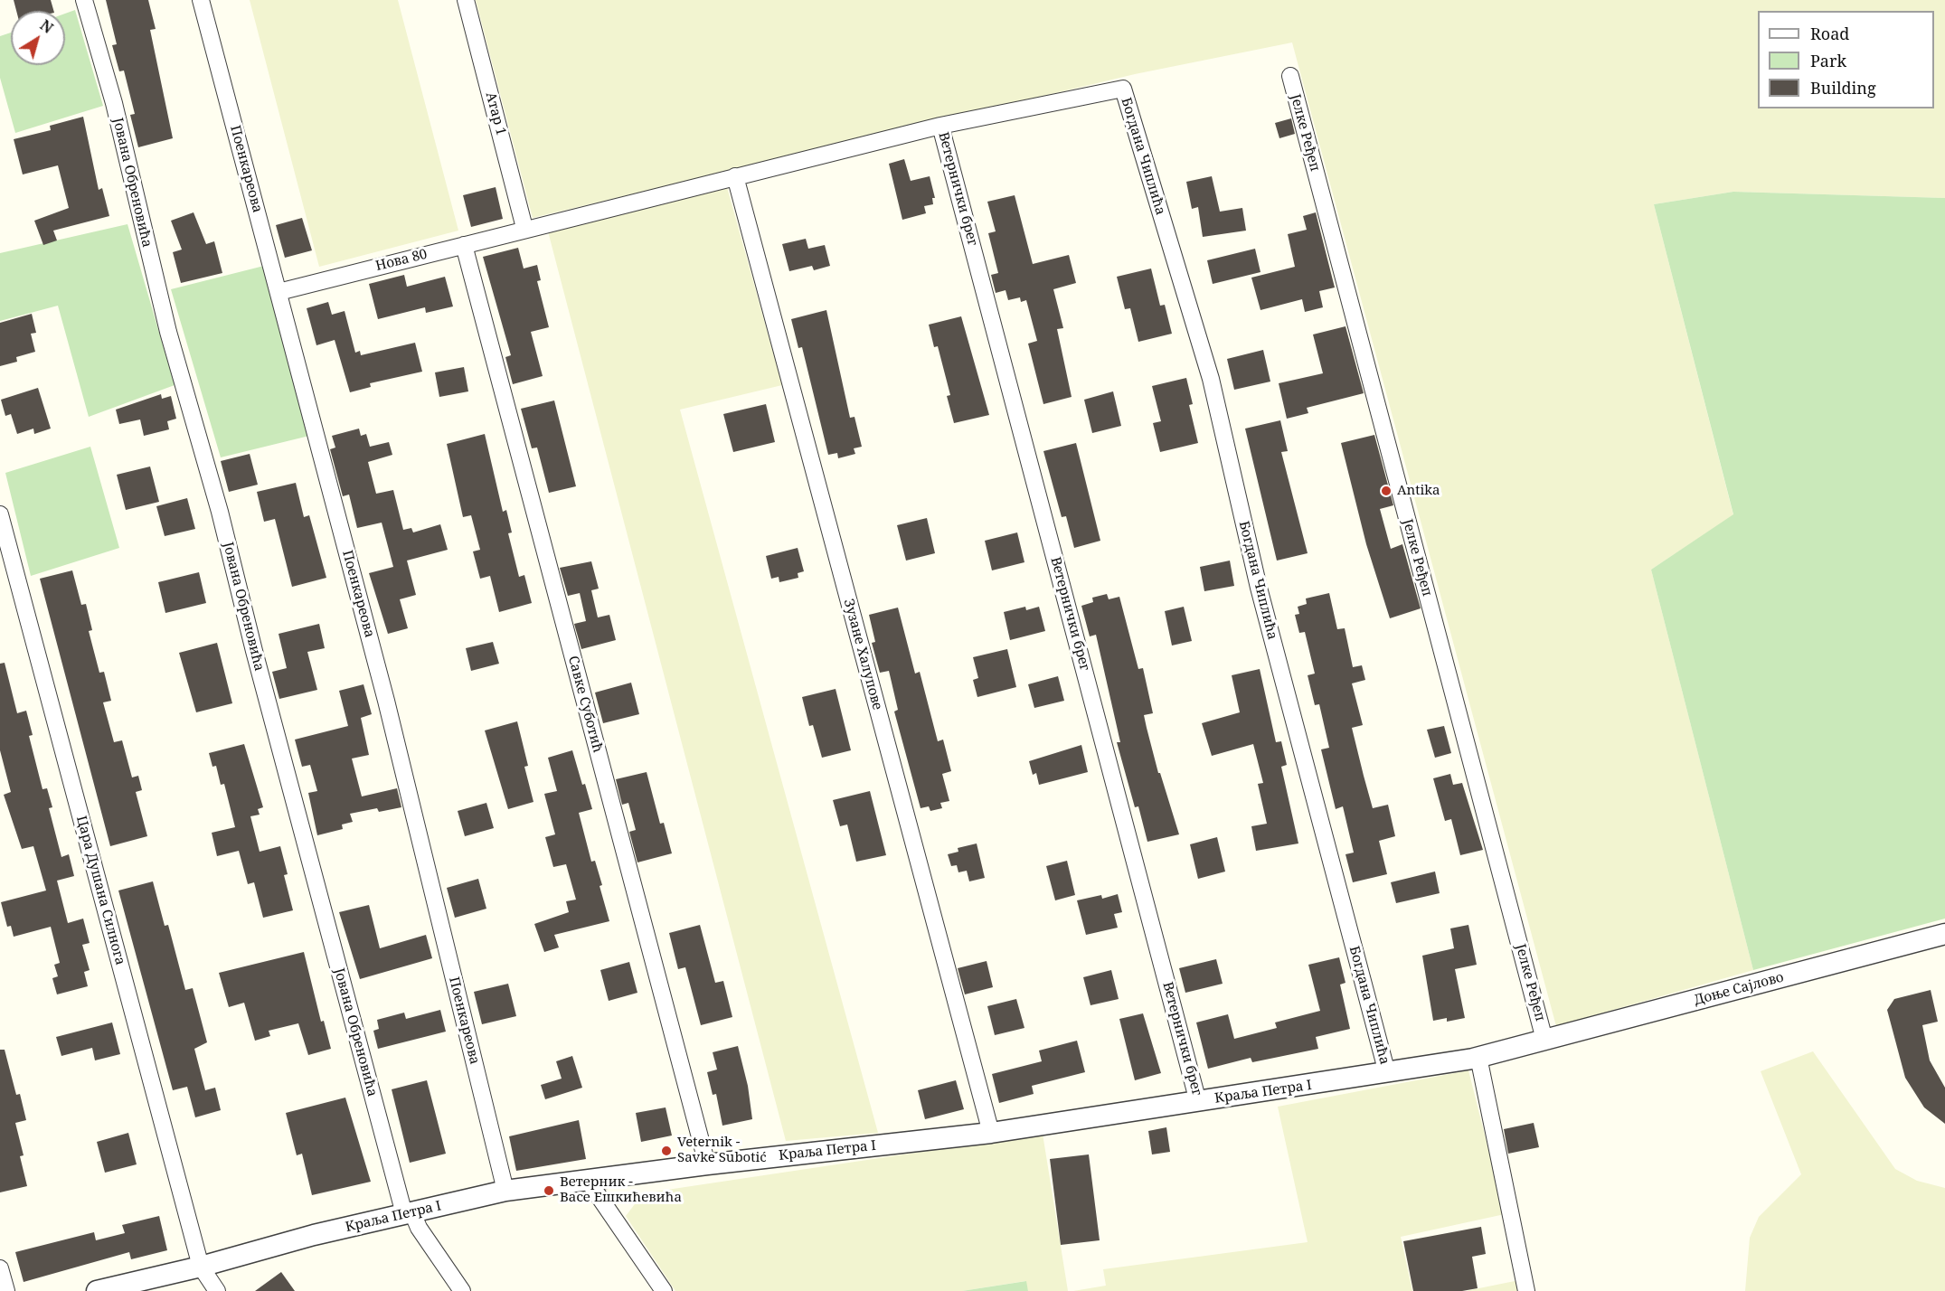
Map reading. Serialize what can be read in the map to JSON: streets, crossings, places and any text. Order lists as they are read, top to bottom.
{
  "streets": {
    "street": [
      "Атар 1",
      "Јелке Ређеп",
      "Богдана Чиплића",
      "Поенкареова",
      "Јована Обреновића",
      "Ветернички брег",
      "Нова 80",
      "Зузане Халупове",
      "Савке Суботић",
      "Цара Душана Силнога",
      "Доње Сајлово",
      "Краља Петра I"
    ]
  },
  "crossings": [
    ["Атар 1", "Нова 80"],
    ["Јелке Ређеп", "Доње Сајлово"],
    ["Јелке Ређеп", "Краља Петра I"],
    ["Богдана Чиплића", "Нова 80"],
    ["Богдана Чиплића", "Краља Петра I"],
    ["Поенкареова", "Нова 80"],
    ["Поенкареова", "Краља Петра I"],
    ["Јована Обреновића", "Краља Петра I"],
    ["Ветернички брег", "Нова 80"],
    ["Ветернички брег", "Краља Петра I"],
    ["Нова 80", "Зузане Халупове"],
    ["Нова 80", "Савке Суботић"],
    ["Зузане Халупове", "Краља Петра I"],
    ["Савке Суботић", "Краља Петра I"],
    ["Цара Душана Силнога", "Краља Петра I"],
    ["Доње Сајлово", "Краља Петра I"]
  ],
  "places": ["Antika", "Veternik - Savke Subotić", "Ветерник - Васе Ешкићевића"],
  "legend": ["Road", "Park", "Building"],
  "north": "top right"
}
